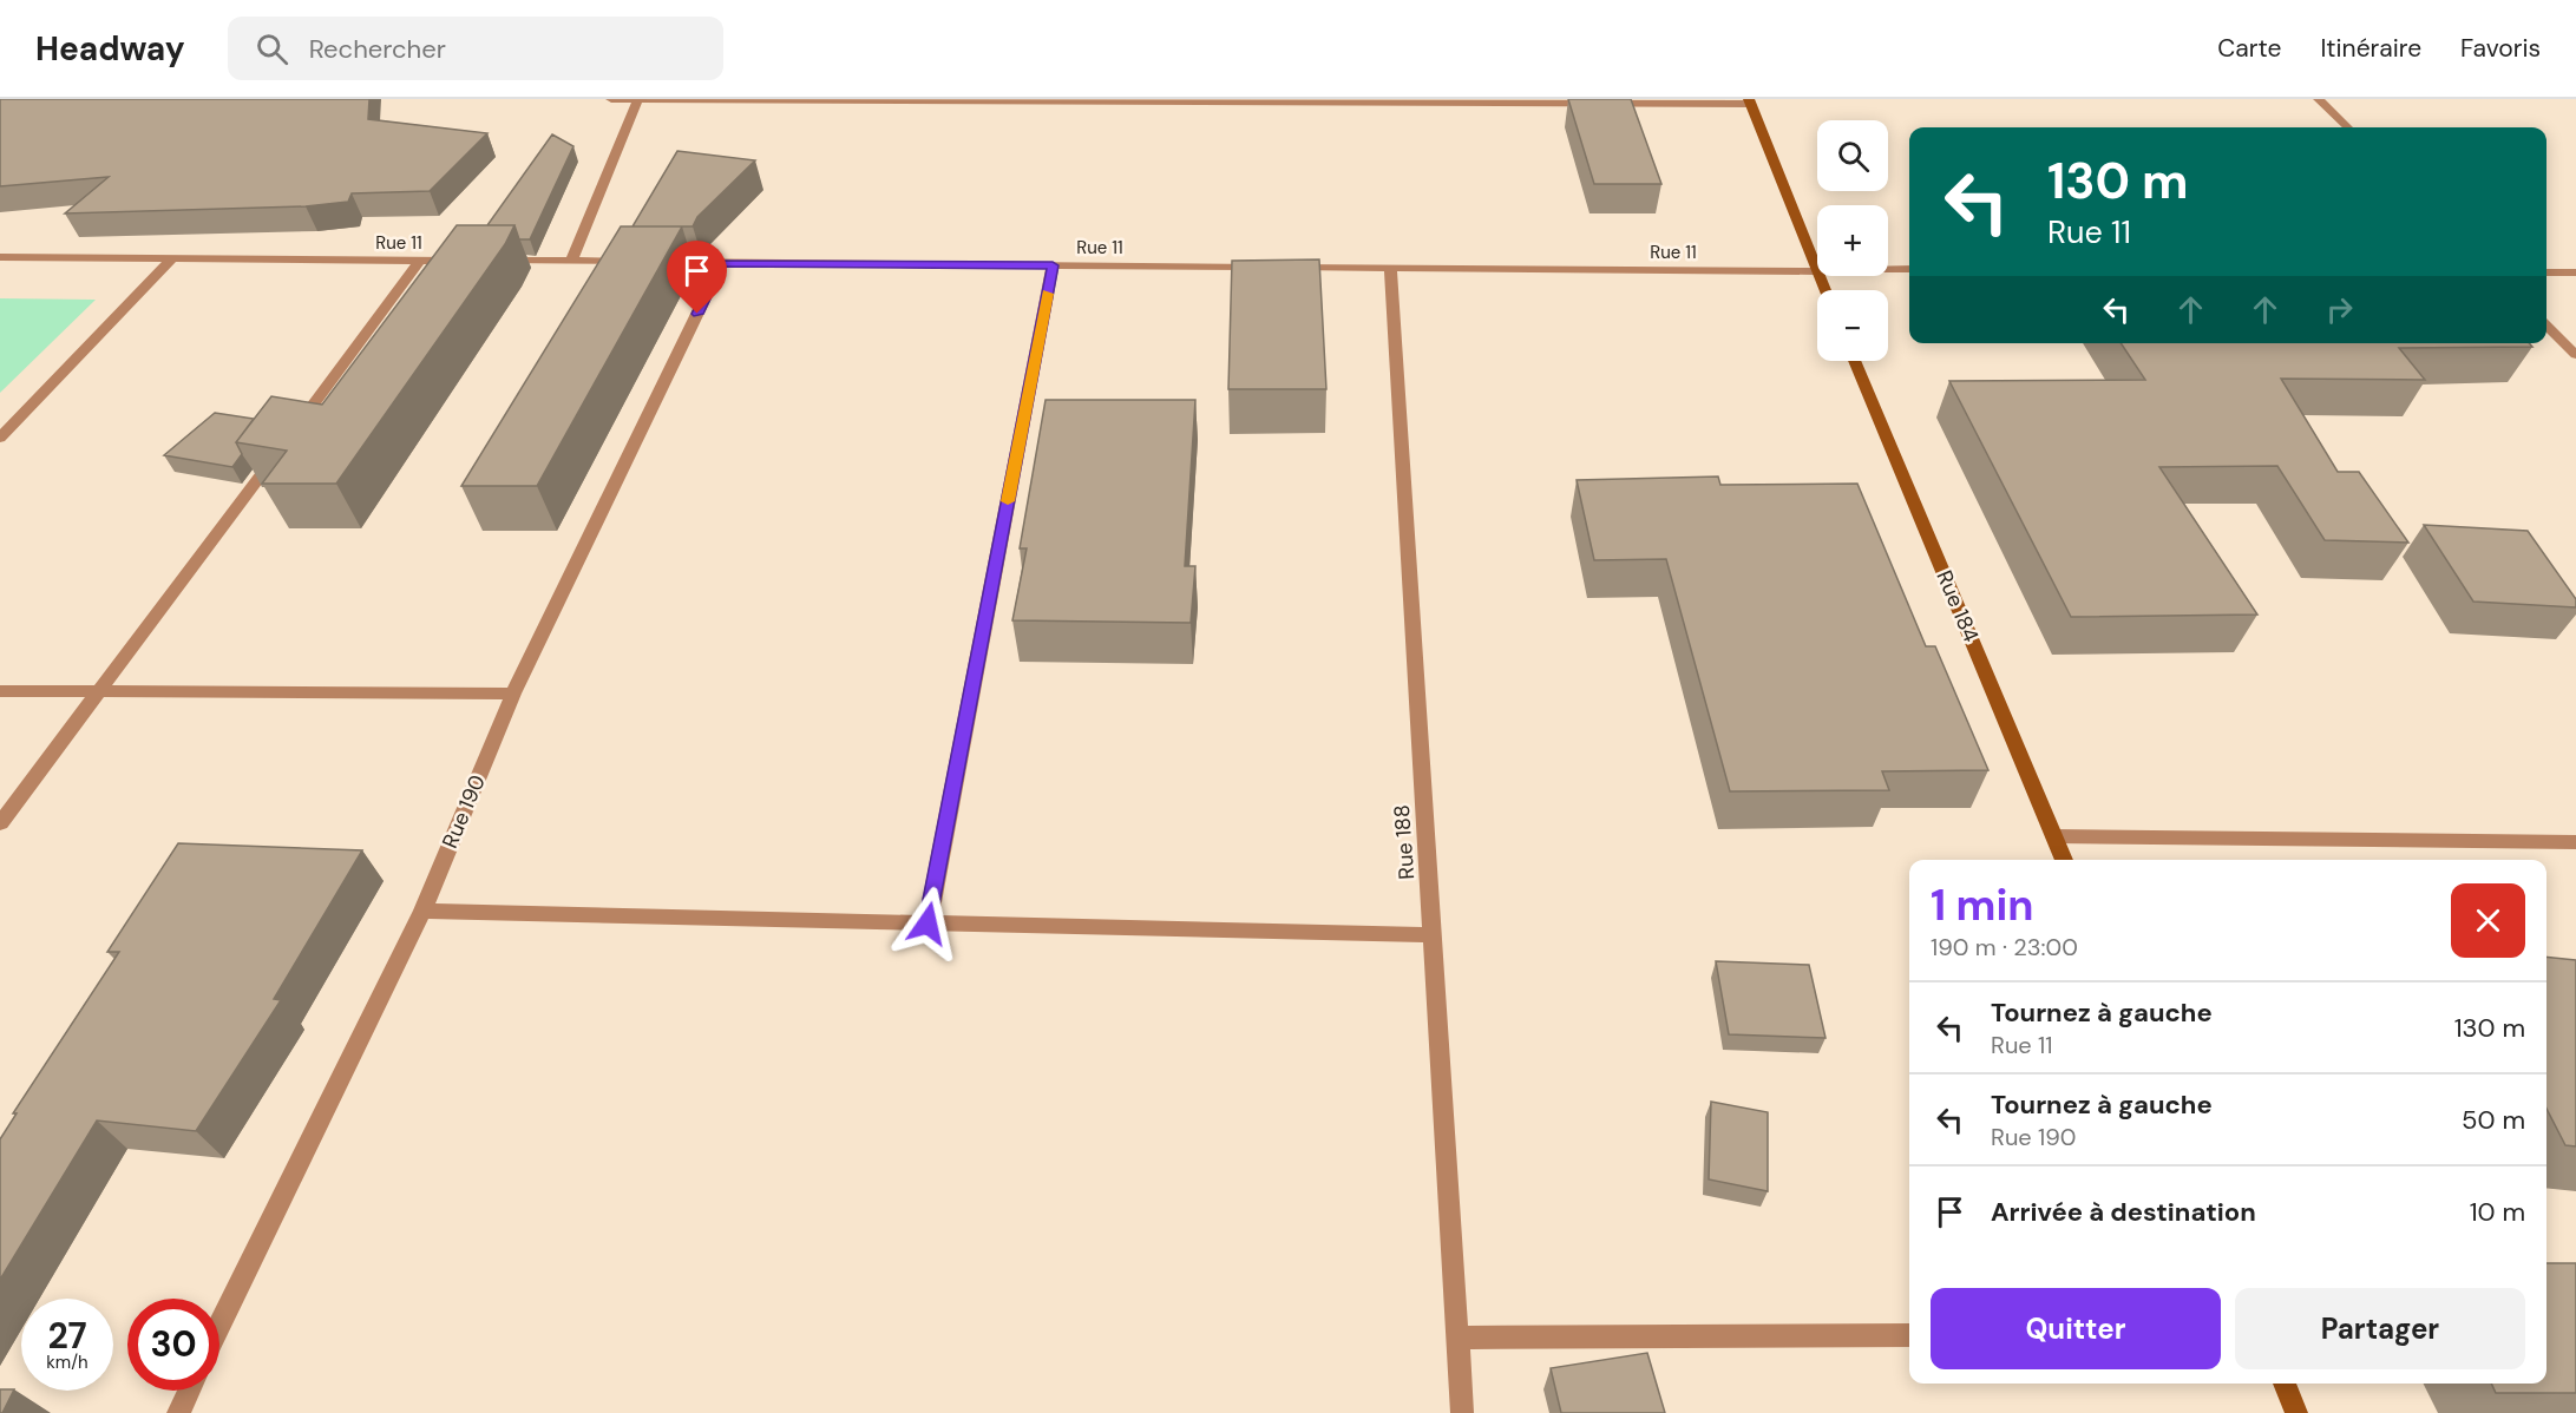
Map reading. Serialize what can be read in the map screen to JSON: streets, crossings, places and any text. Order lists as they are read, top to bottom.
{
  "streets": {
    "street": [
      "Rue 11",
      "Rue 184",
      "Rue 190",
      "Rue 188"
    ]
  },
  "crossings": [
    ["Rue 11", "Rue 190"],
    ["Rue 11", "Rue 188"]
  ],
  "page": {
    "header": "Headway",
    "search": "Rechercher",
    "nav": ["Carte", "Itinéraire", "Favoris"],
    "map_buttons": ["+", "−"],
    "turn": ["130 m", "Rue 11"],
    "heading": ["1 min", "190 m · 23:00"],
    "list": [
      {
        "name": "Tournez à gauche",
        "note": "Rue 11",
        "value": "130 m"
      },
      {
        "name": "Tournez à gauche",
        "note": "Rue 190",
        "value": "50 m"
      },
      {
        "name": "Arrivée à destination",
        "value": "10 m"
      }
    ],
    "buttons": ["Quitter", "Partager"],
    "speed": "27 km/h",
    "limit": "30"
  }
}
